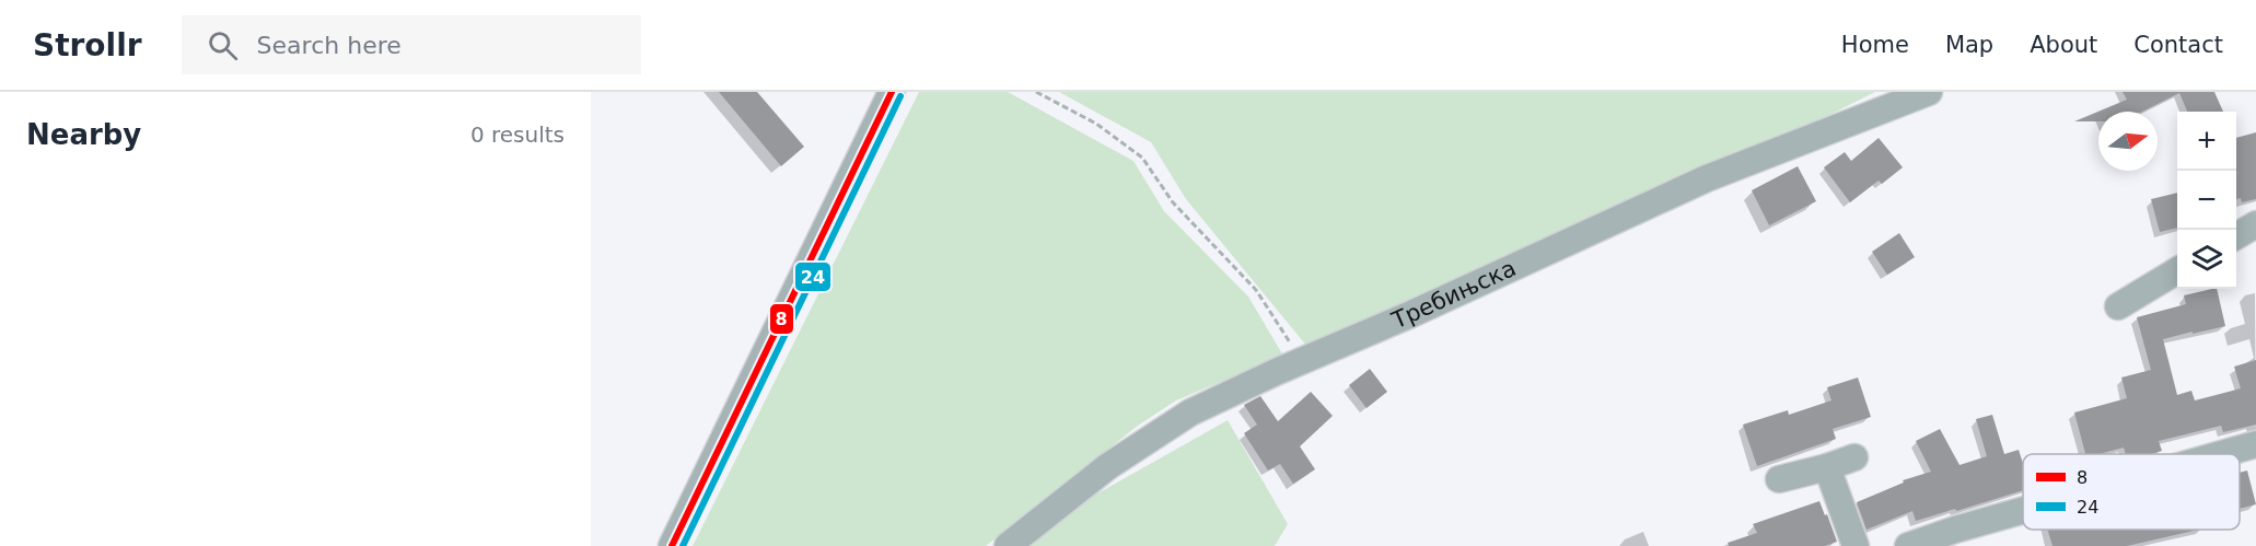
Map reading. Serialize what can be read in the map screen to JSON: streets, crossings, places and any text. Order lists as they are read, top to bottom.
{
  "streets": {
    "street": ["Требињска"]
  },
  "lines": ["transit line 8", "transit line 24"],
  "legend": ["8", "24"],
  "north": "right",
  "page": {
    "header": "Strollr",
    "search": "Search here",
    "nav": [
      "Home",
      "Map",
      "About",
      "Contact"
    ],
    "heading": ["Nearby", "0 results"],
    "map_buttons": ["+", "−"]
  }
}
